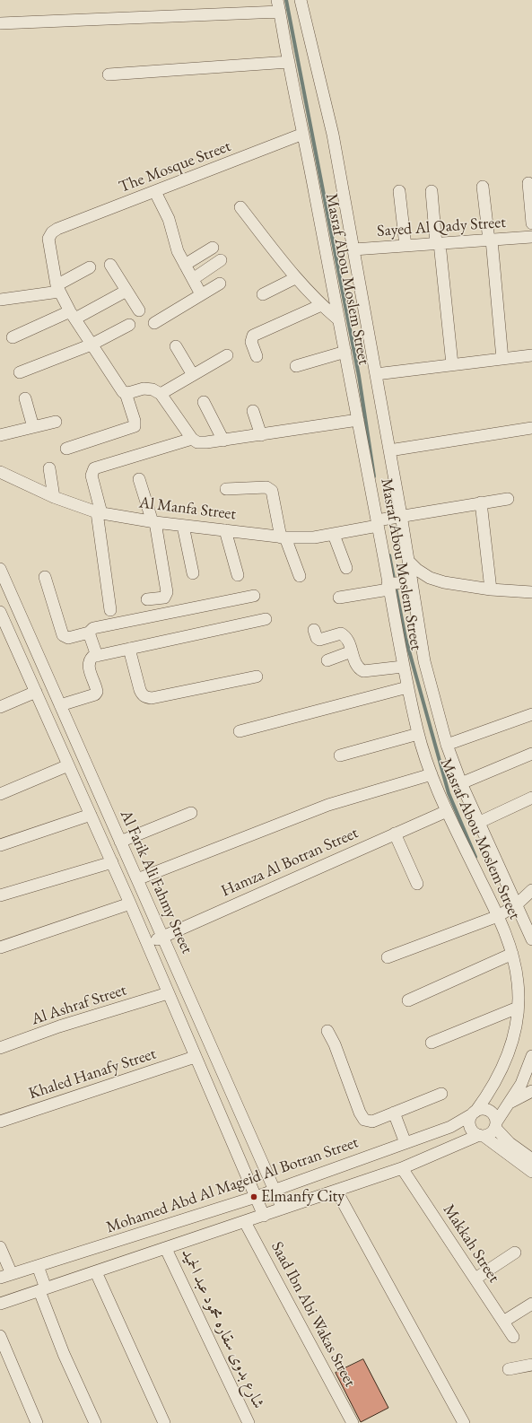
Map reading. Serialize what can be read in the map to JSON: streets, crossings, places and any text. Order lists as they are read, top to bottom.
{
  "streets": {
    "street": [
      "The Mosque Street",
      "Sayed Al Qady Street",
      "Masraf Abou Moslem Street",
      "Al Manfa Street",
      "Hamza Al Botran Street",
      "Al Farik Ali Fahmy Street",
      "Al Ashraf Street",
      "Khaled Hanafy Street",
      "Mohamed Abd Al Mageid Al Botran Street",
      "Makkah Street",
      "Saad Ibn Abi Wakas Street",
      "شارع بدوى سقاره محمود عبد الحميد"
    ]
  },
  "crossings": [
    ["The Mosque Street", "Masraf Abou Moslem Street"],
    ["Sayed Al Qady Street", "Masraf Abou Moslem Street"],
    ["Masraf Abou Moslem Street", "Al Manfa Street"],
    ["Masraf Abou Moslem Street", "Hamza Al Botran Street"],
    ["Masraf Abou Moslem Street", "Mohamed Abd Al Mageid Al Botran Street"],
    ["Hamza Al Botran Street", "Al Farik Ali Fahmy Street"],
    ["Al Farik Ali Fahmy Street", "Al Ashraf Street"],
    ["Al Farik Ali Fahmy Street", "Khaled Hanafy Street"],
    ["Al Farik Ali Fahmy Street", "Mohamed Abd Al Mageid Al Botran Street"]
  ],
  "places": ["Elmanfy City"]
}
